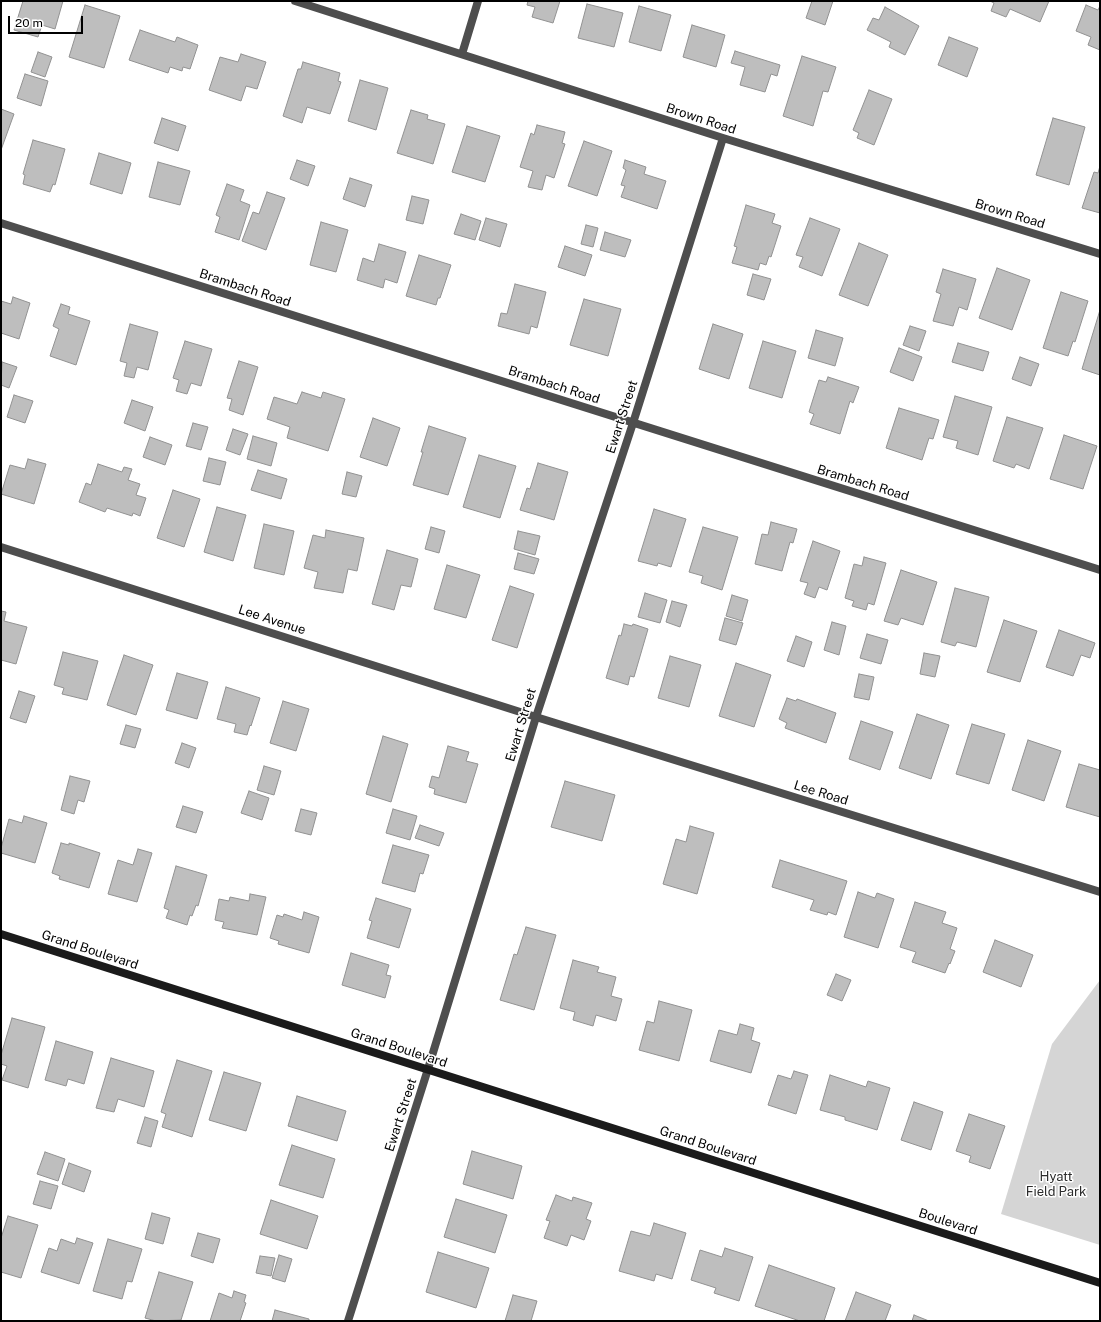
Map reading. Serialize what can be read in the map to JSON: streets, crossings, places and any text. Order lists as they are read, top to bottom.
{
  "streets": {
    "street": [
      "Brown Road",
      "Brambach Road",
      "Ewart Street",
      "Lee Avenue",
      "Lee Road",
      "Grand Boulevard",
      "Boulevard"
    ]
  },
  "crossings": [
    ["Brown Road", "Ewart Street"],
    ["Brambach Road", "Ewart Street"],
    ["Ewart Street", "Lee Avenue"],
    ["Ewart Street", "Lee Road"],
    ["Ewart Street", "Grand Boulevard"],
    ["Lee Avenue", "Lee Road"],
    ["Grand Boulevard", "Boulevard"]
  ],
  "parks": ["Hyatt Field Park"],
  "scale_bar": "20 m"
}
